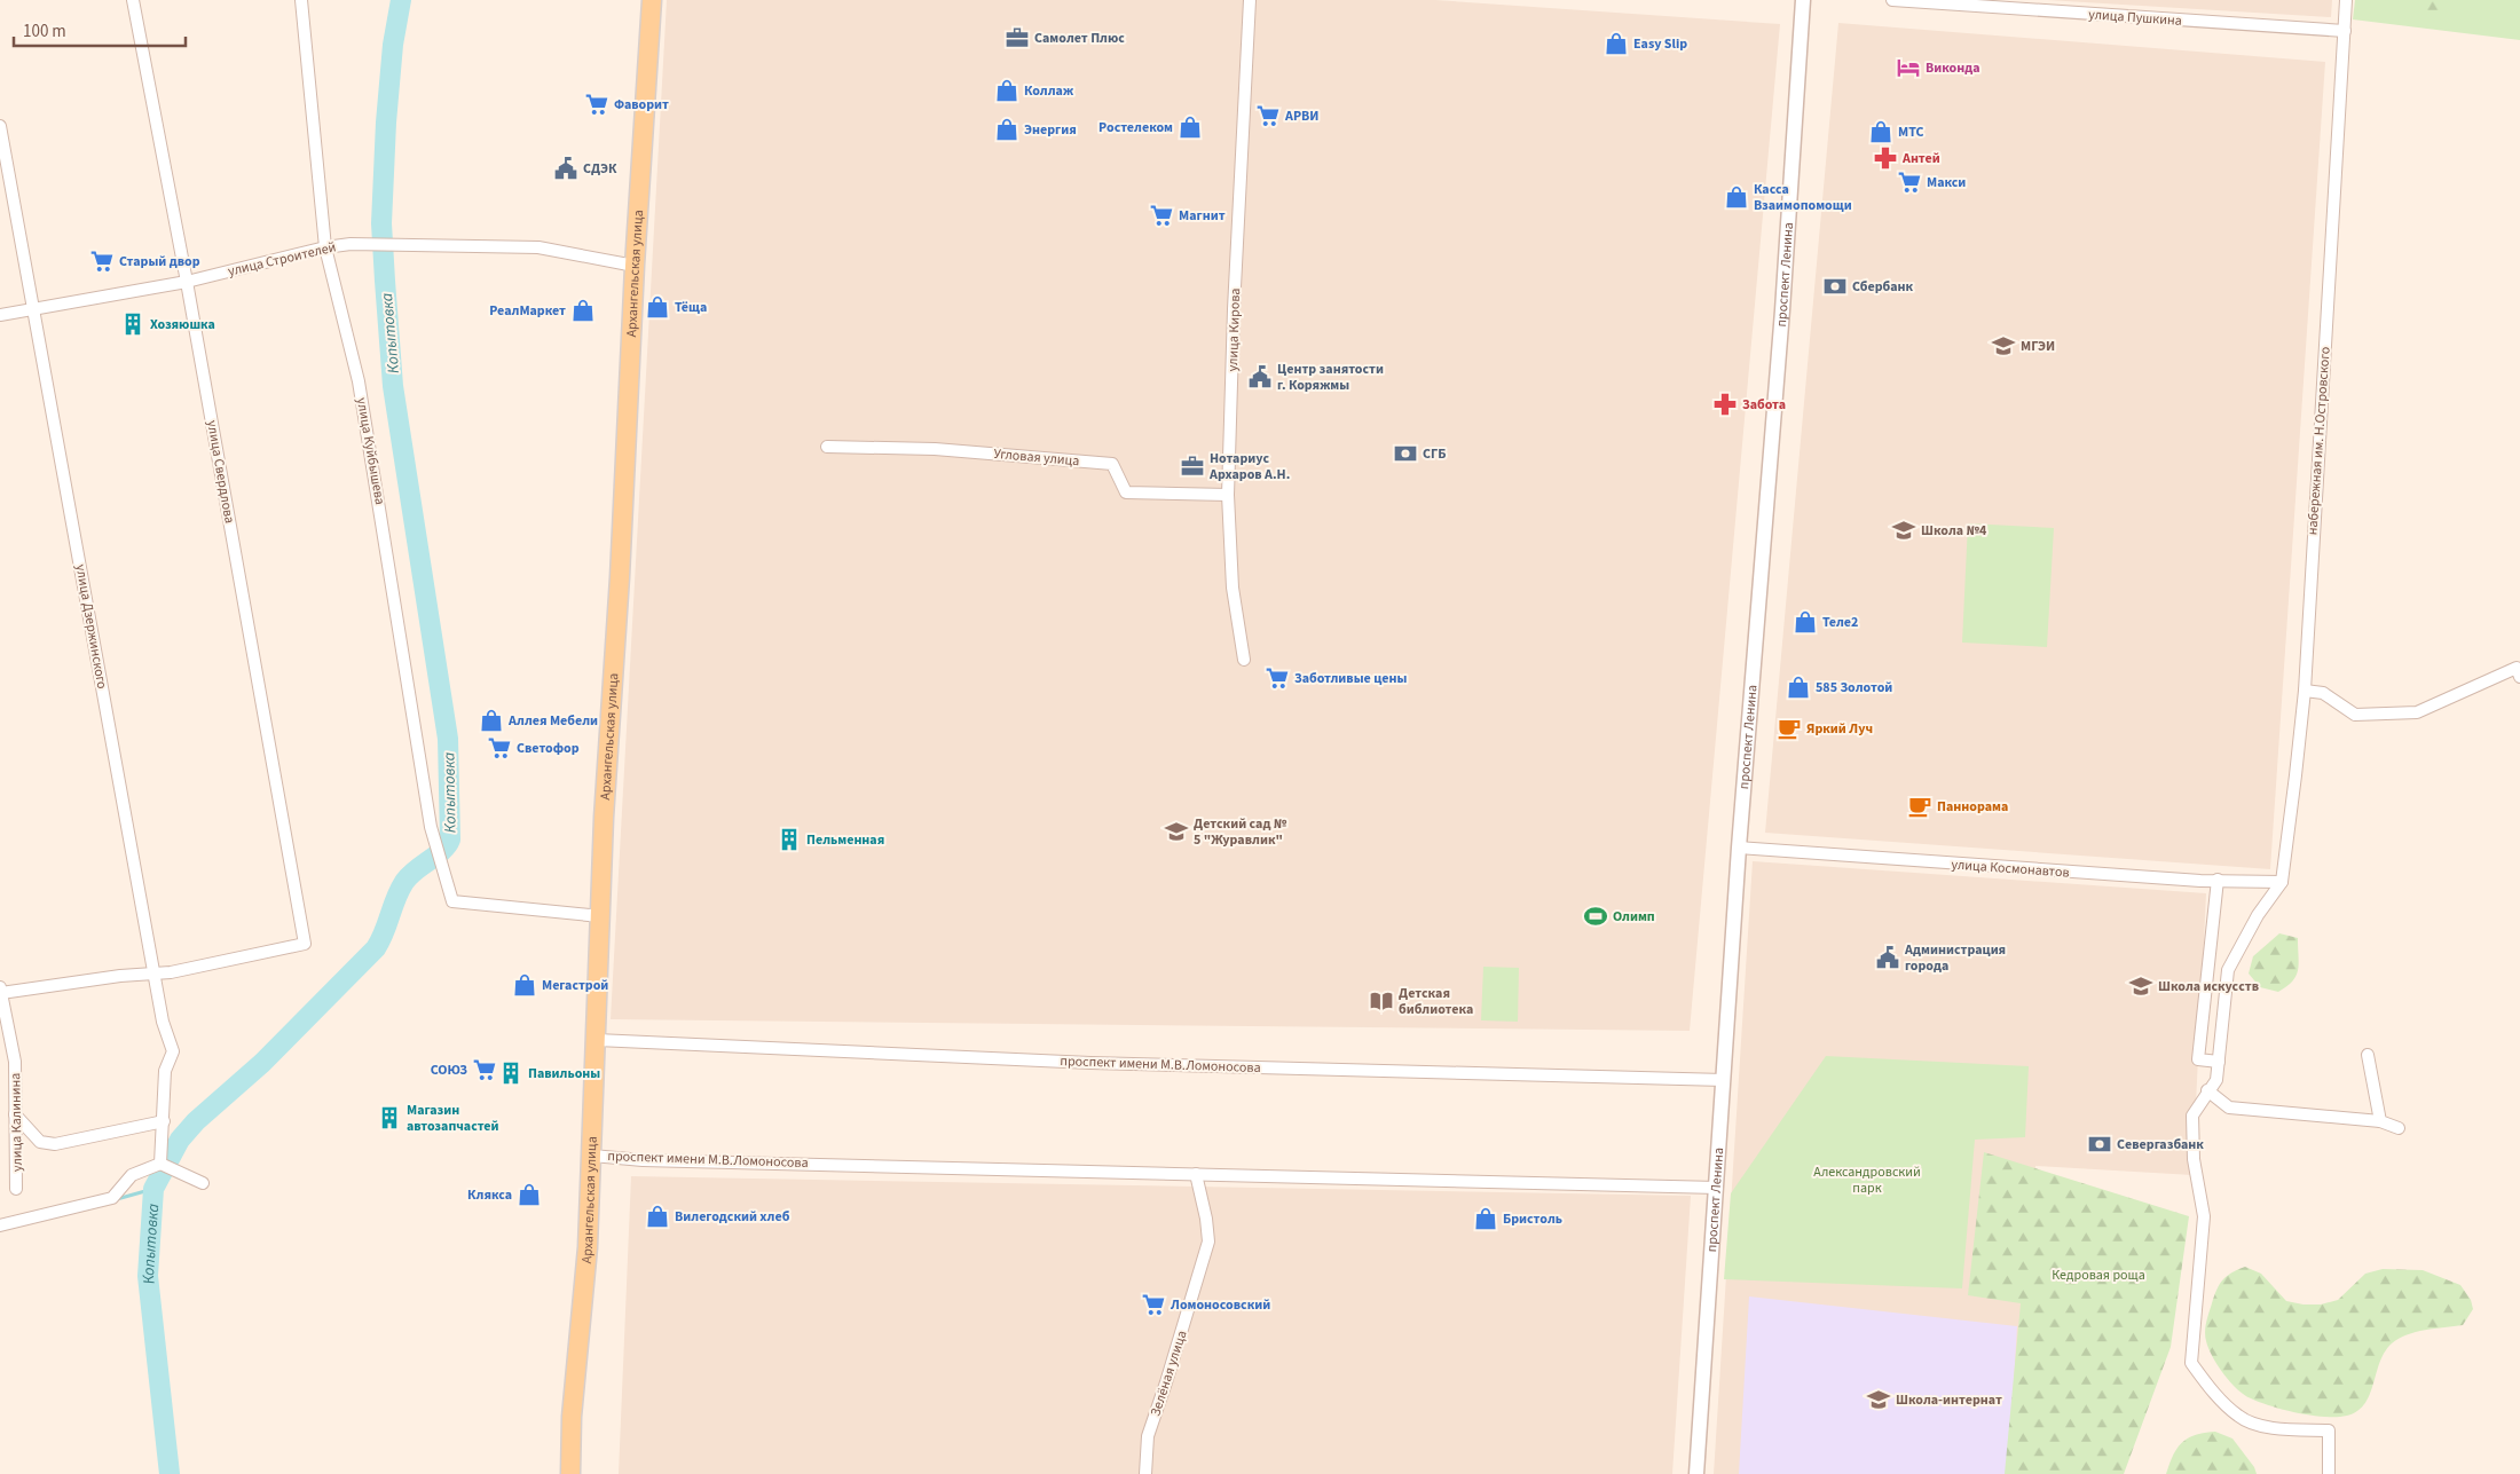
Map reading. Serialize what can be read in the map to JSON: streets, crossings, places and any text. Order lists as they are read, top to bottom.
{
  "streets": {
    "main road": ["Архангельская улица"],
    "street": [
      "улица Пушкина",
      "улица Строителей",
      "проспект Ленина",
      "улица Кирова",
      "набережная им. Н.Островского",
      "улица Куйбышева",
      "Угловая улица",
      "улица Свердлова",
      "улица Дзержинского",
      "улица Космонавтов",
      "проспект имени М.В.Ломоносова",
      "улица Калинина",
      "Зелёная улица"
    ]
  },
  "crossings": [
    ["улица Пушкина", "набережная им. Н.Островского"],
    ["улица Строителей", "Архангельская улица"],
    ["улица Строителей", "улица Куйбышева"],
    ["улица Строителей", "улица Свердлова"],
    ["улица Строителей", "улица Дзержинского"],
    ["Архангельская улица", "улица Куйбышева"],
    ["Архангельская улица", "проспект имени М.В.Ломоносова"],
    ["проспект Ленина", "улица Космонавтов"],
    ["проспект Ленина", "проспект имени М.В.Ломоносова"],
    ["улица Кирова", "Угловая улица"],
    ["набережная им. Н.Островского", "улица Космонавтов"],
    ["улица Свердлова", "улица Дзержинского"],
    ["проспект имени М.В.Ломоносова", "Зелёная улица"]
  ],
  "water": ["Копытовка"],
  "parks": ["Александровский парк", "Кедровая роща"],
  "places": {
    "office": ["Самолет Плюс", "Нотариус Архаров А.Н."],
    "shop": [
      "Easy Slip",
      "Коллаж",
      "Ростелеком",
      "Энергия",
      "МТС",
      "Касса Взаимопомощи",
      "Тёща",
      "РеалМаркет",
      "Теле2",
      "585 Золотой",
      "Аллея Мебели",
      "Мегастрой",
      "Клякса",
      "Вилегодский хлеб",
      "Бристоль"
    ],
    "hotel": ["Виконда"],
    "supermarket": [
      "Фаворит",
      "АРВИ",
      "Макси",
      "Магнит",
      "Старый двор",
      "Заботливые цены",
      "Светофор",
      "СОЮЗ",
      "Ломоносовский"
    ],
    "pharmacy": ["Антей", "Забота"],
    "public building": ["СДЭК", "Центр занятости г. Коряжмы", "Администрация города"],
    "bank": ["Сбербанк", "СГБ", "Севергазбанк"],
    "building": [
      "Хозяюшка",
      "Пельменная",
      "Павильоны",
      "Магазин автозапчастей"
    ],
    "school or university": [
      "МГЭИ",
      "Школа №4",
      "Детский сад № 5 \"Журавлик\"",
      "Школа искусcтв",
      "Школа-интернат"
    ],
    "cafe": ["Яркий Луч", "Паннорама"],
    "sports": ["Олимп"],
    "library": ["Детская библиотека"]
  },
  "scale_bar": "100 m"
}
